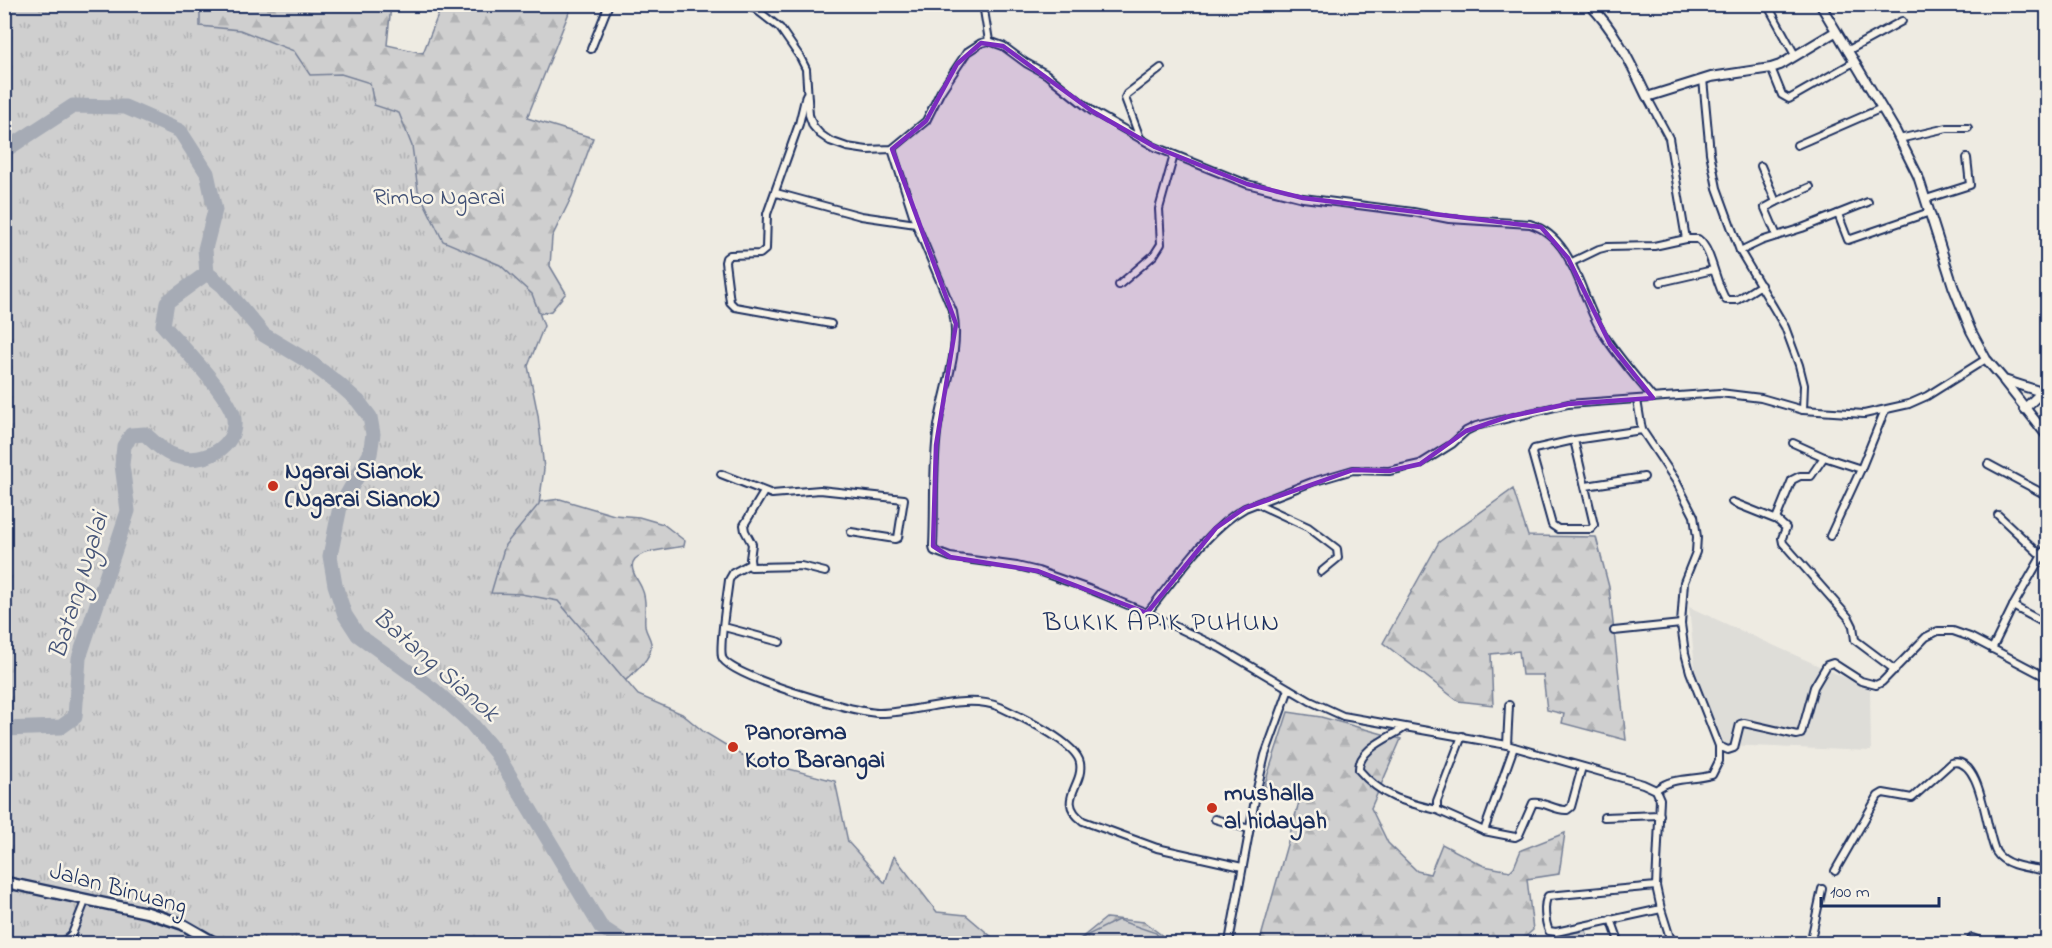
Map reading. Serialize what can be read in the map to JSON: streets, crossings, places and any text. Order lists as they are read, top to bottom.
{
  "streets": {
    "main road": ["Jalan Binuang"]
  },
  "districts": ["BUKIK APIK PUHUN"],
  "water": ["Batang Ngalai", "Batang Sianok"],
  "parks": ["Rimbo Ngarai"],
  "places": ["Ngarai Sianok (Ngarai Sianok)", "Panorama Koto Barangai", "mushalla al hidayah"],
  "scale_bar": "100 m"
}
